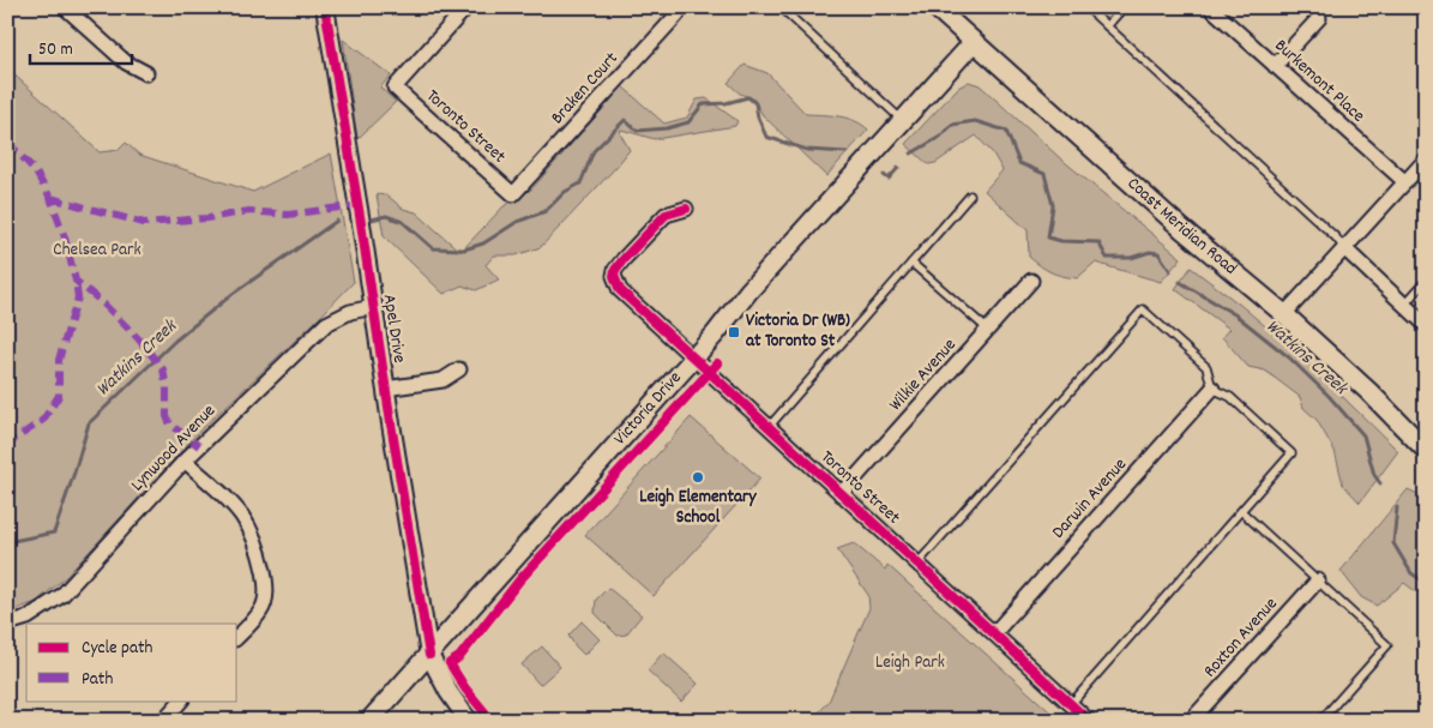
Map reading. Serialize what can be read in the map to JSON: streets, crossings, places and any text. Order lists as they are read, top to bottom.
{
  "streets": {
    "main road": ["Coast Meridian Road", "Victoria Drive"],
    "street": [
      "Burkemont Place",
      "Braken Court",
      "Toronto Street",
      "Apel Drive",
      "Wilkie Avenue",
      "Lynwood Avenue",
      "Darwin Avenue",
      "Roxton Avenue"
    ]
  },
  "crossings": [
    ["Braken Court", "Toronto Street"],
    ["Toronto Street", "Wilkie Avenue"],
    ["Toronto Street", "Victoria Drive"],
    ["Toronto Street", "Darwin Avenue"],
    ["Coast Meridian Road", "Victoria Drive"],
    ["Apel Drive", "Victoria Drive"],
    ["Apel Drive", "Lynwood Avenue"]
  ],
  "water": ["Watkins Creek"],
  "parks": ["Chelsea Park", "Leigh Park"],
  "places": {
    "transit": ["Victoria Dr (WB) at Toronto St"],
    "other": ["Leigh Elementary School"]
  },
  "legend": ["Cycle path", "Path"],
  "scale_bar": "50 m"
}
